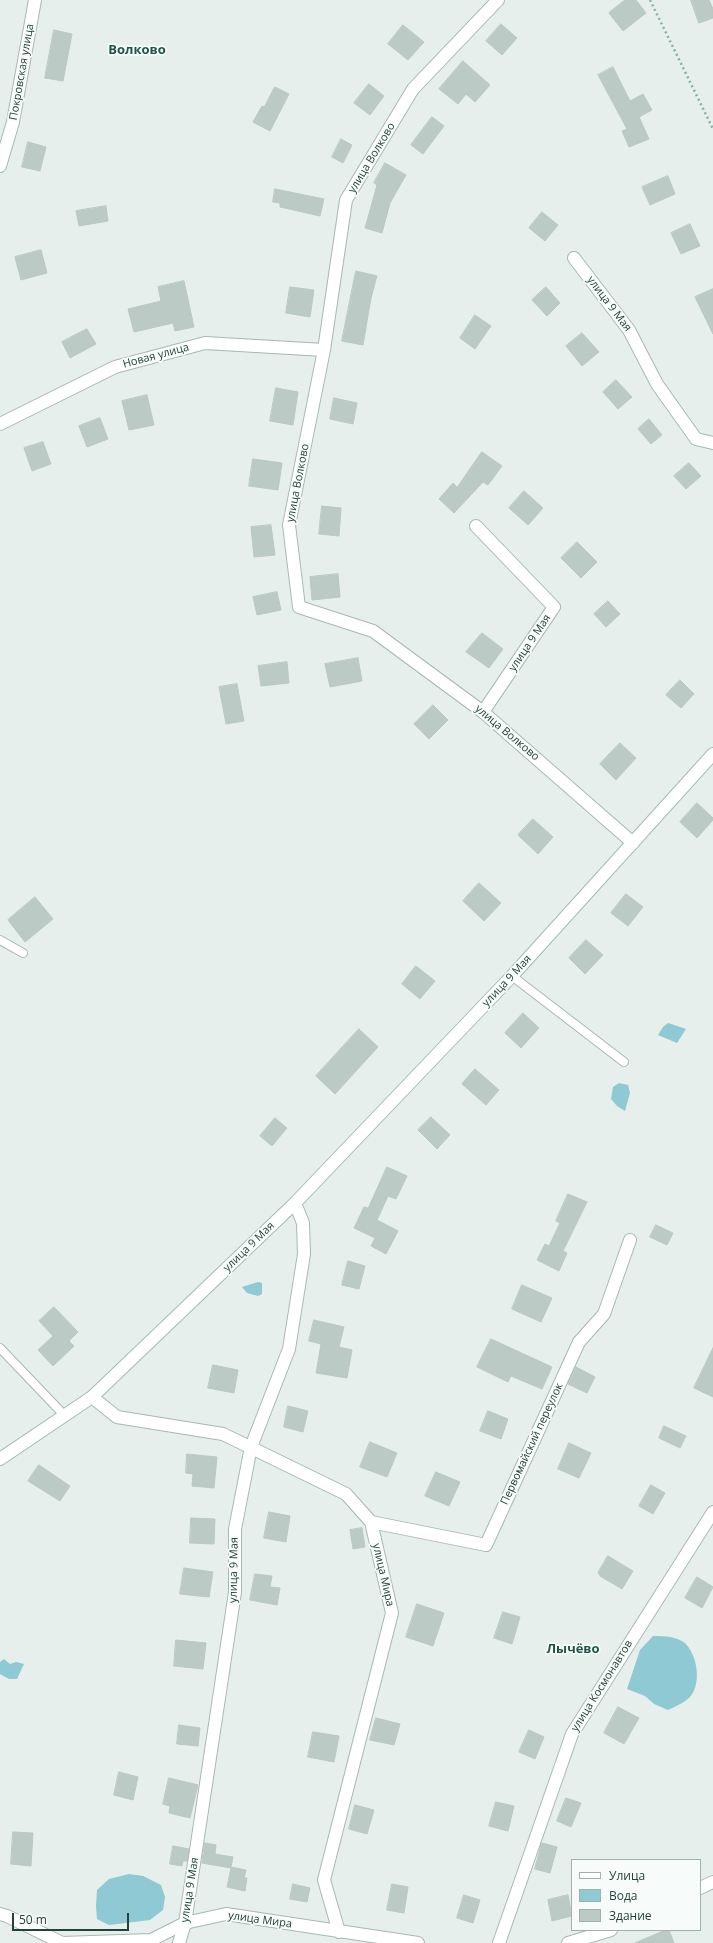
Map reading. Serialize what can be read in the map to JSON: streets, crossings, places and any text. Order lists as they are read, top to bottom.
{
  "streets": {
    "street": [
      "Покровская улица",
      "улица Волково",
      "улица 9 Мая",
      "Новая улица",
      "Первомайский переулок",
      "улица Мира",
      "улица Космонавтов"
    ]
  },
  "crossings": [
    ["улица Волково", "улица 9 Мая"],
    ["улица Волково", "Новая улица"],
    ["улица 9 Мая", "улица Мира"],
    ["Первомайский переулок", "улица Мира"]
  ],
  "districts": ["Волково", "Лычёво"],
  "legend": ["Улица", "Вода", "Здание"],
  "scale_bar": "50 m"
}
